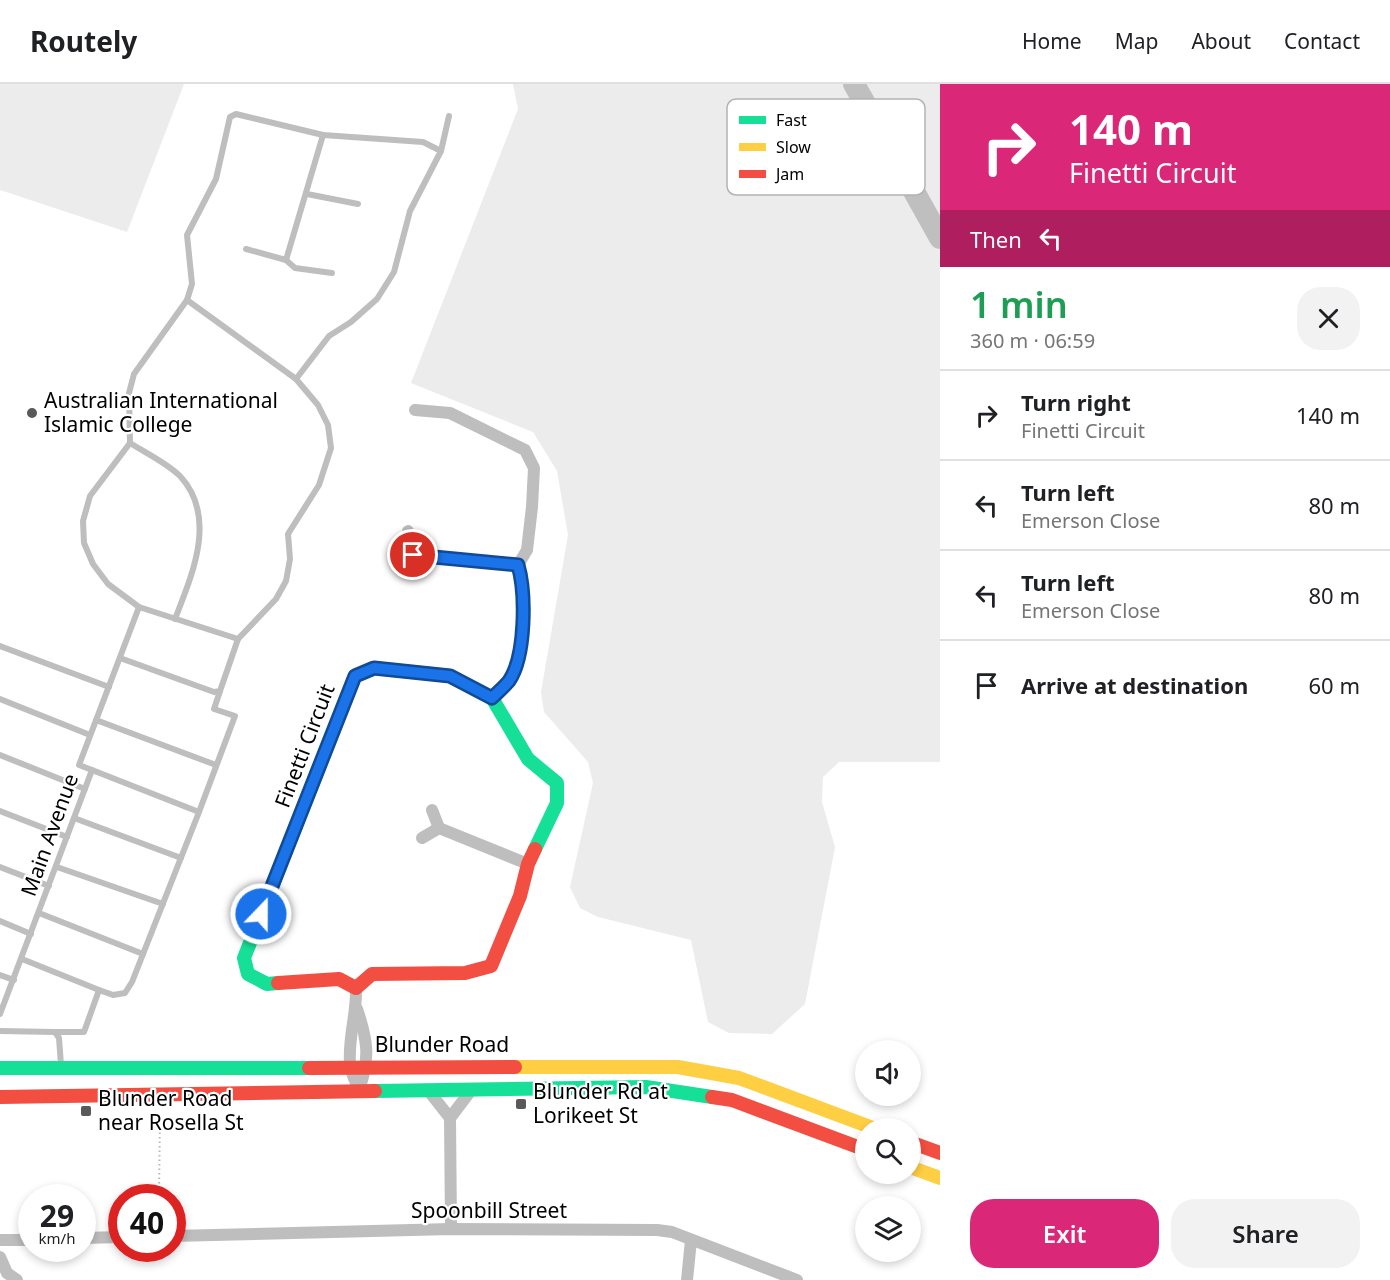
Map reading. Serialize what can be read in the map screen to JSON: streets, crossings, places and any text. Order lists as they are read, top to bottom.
{
  "streets": {
    "main road": ["Finetti Circuit", "Blunder Road"],
    "street": ["Spoonbill Street"],
    "lane": ["Main Avenue"]
  },
  "places": {
    "other": ["Australian International Islamic College"],
    "transit": ["Blunder Rd at Lorikeet St", "Blunder Road near Rosella St"]
  },
  "legend": ["Fast", "Slow", "Jam"],
  "page": {
    "header": "Routely",
    "nav": [
      "Home",
      "Map",
      "About",
      "Contact"
    ],
    "turn": ["140 m", "Finetti Circuit"],
    "then": "Then",
    "heading": ["1 min", "360 m · 06:59"],
    "list": [
      {
        "name": "Turn right",
        "note": "Finetti Circuit",
        "value": "140 m"
      },
      {
        "name": "Turn left",
        "note": "Emerson Close",
        "value": "80 m"
      },
      {
        "name": "Turn left",
        "note": "Emerson Close",
        "value": "80 m"
      },
      {
        "name": "Arrive at destination",
        "value": "60 m"
      }
    ],
    "speed": "29 km/h",
    "limit": "40",
    "buttons": ["Exit", "Share"]
  }
}
